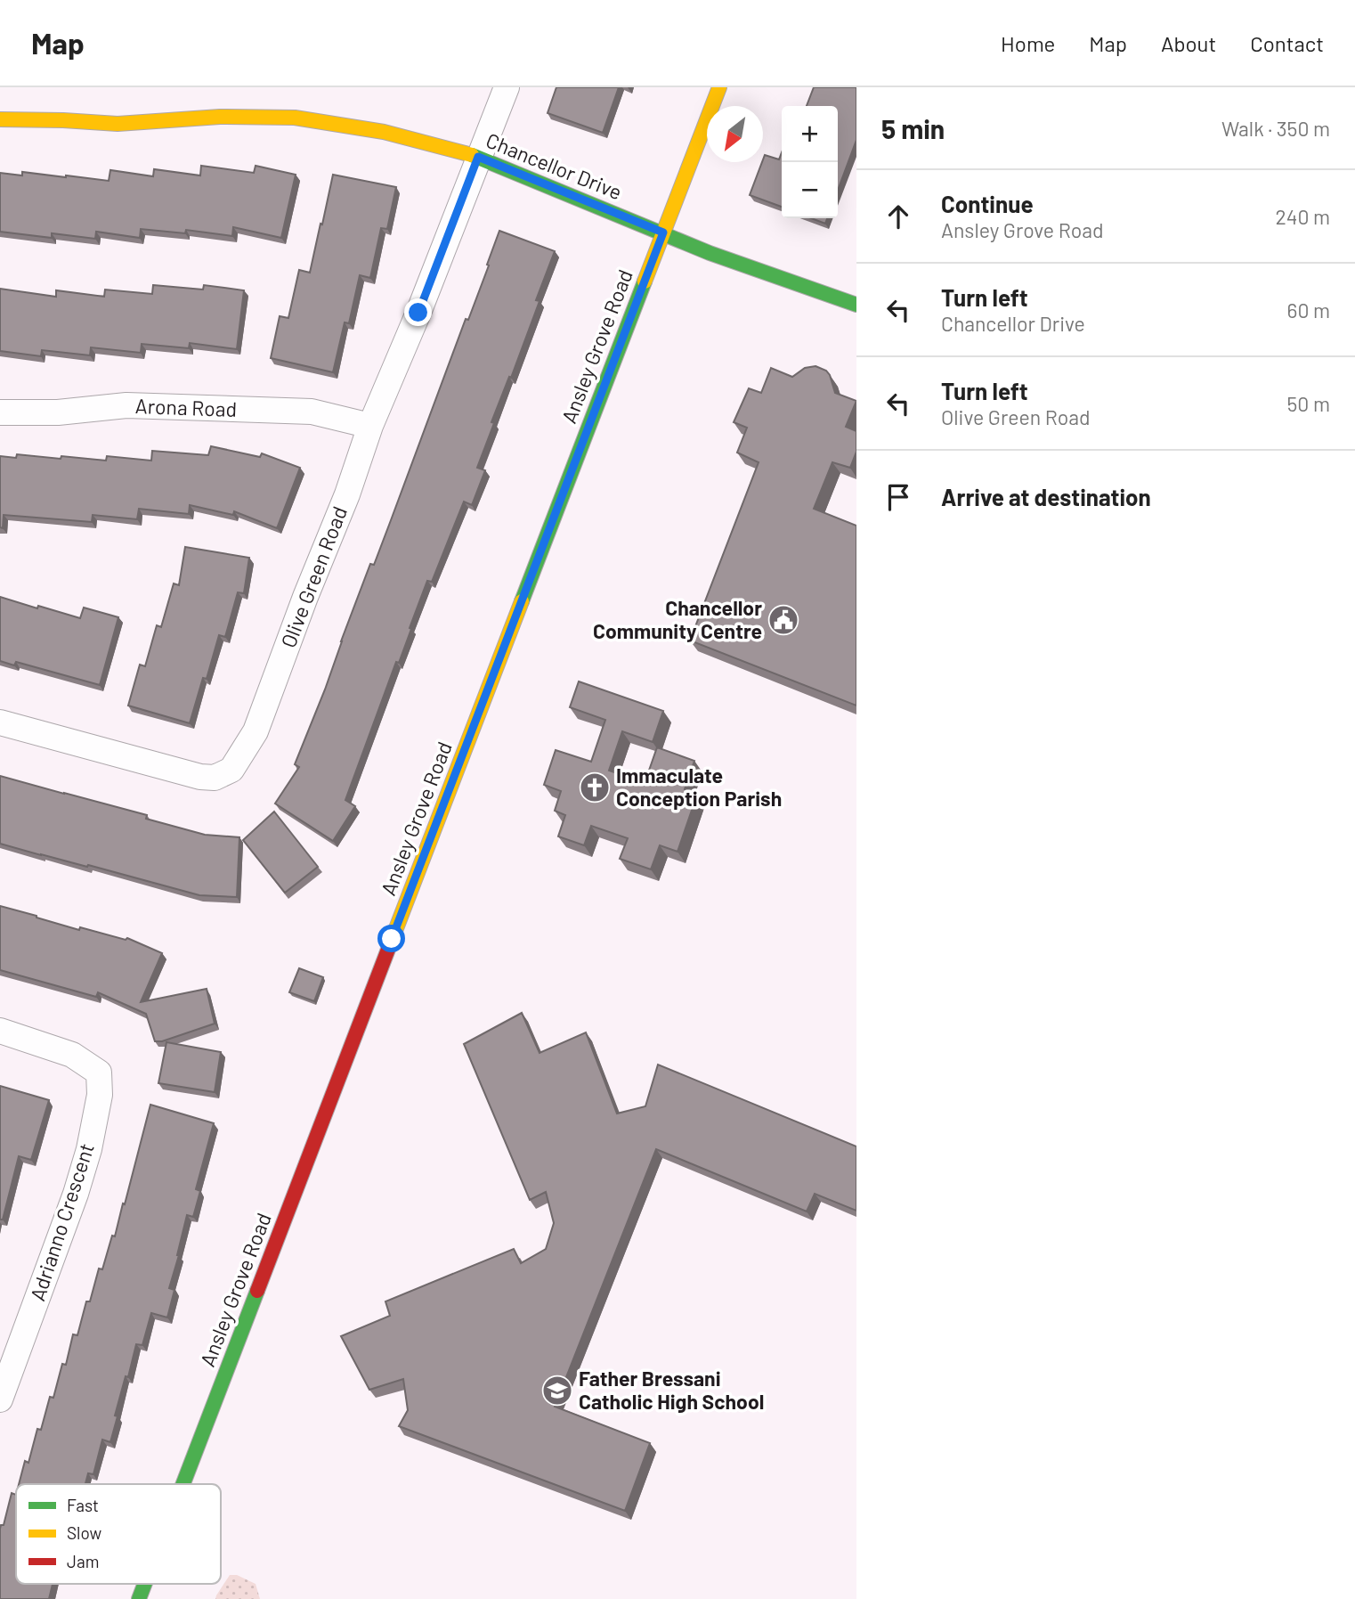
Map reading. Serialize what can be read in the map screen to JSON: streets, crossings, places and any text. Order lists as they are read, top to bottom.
{
  "streets": {
    "street": [
      "Chancellor Drive",
      "Ansley Grove Road",
      "Arona Road",
      "Olive Green Road",
      "Adrianno Crescent"
    ]
  },
  "crossings": [
    ["Chancellor Drive", "Ansley Grove Road"],
    ["Chancellor Drive", "Olive Green Road"],
    ["Arona Road", "Olive Green Road"]
  ],
  "places": {
    "public building": ["Chancellor Community Centre"],
    "church": ["Immaculate Conception Parish"],
    "school or university": ["Father Bressani Catholic High School"]
  },
  "legend": ["Fast", "Slow", "Jam"],
  "north": "bottom left",
  "page": {
    "header": "Map",
    "nav": [
      "Home",
      "Map",
      "About",
      "Contact"
    ],
    "heading": ["5 min", "Walk · 350 m"],
    "map_buttons": ["+", "−"],
    "list": [
      ["Continue", "Ansley Grove Road", "240 m"],
      ["Turn left", "Chancellor Drive", "60 m"],
      ["Turn left", "Olive Green Road", "50 m"],
      "Arrive at destination"
    ]
  }
}
